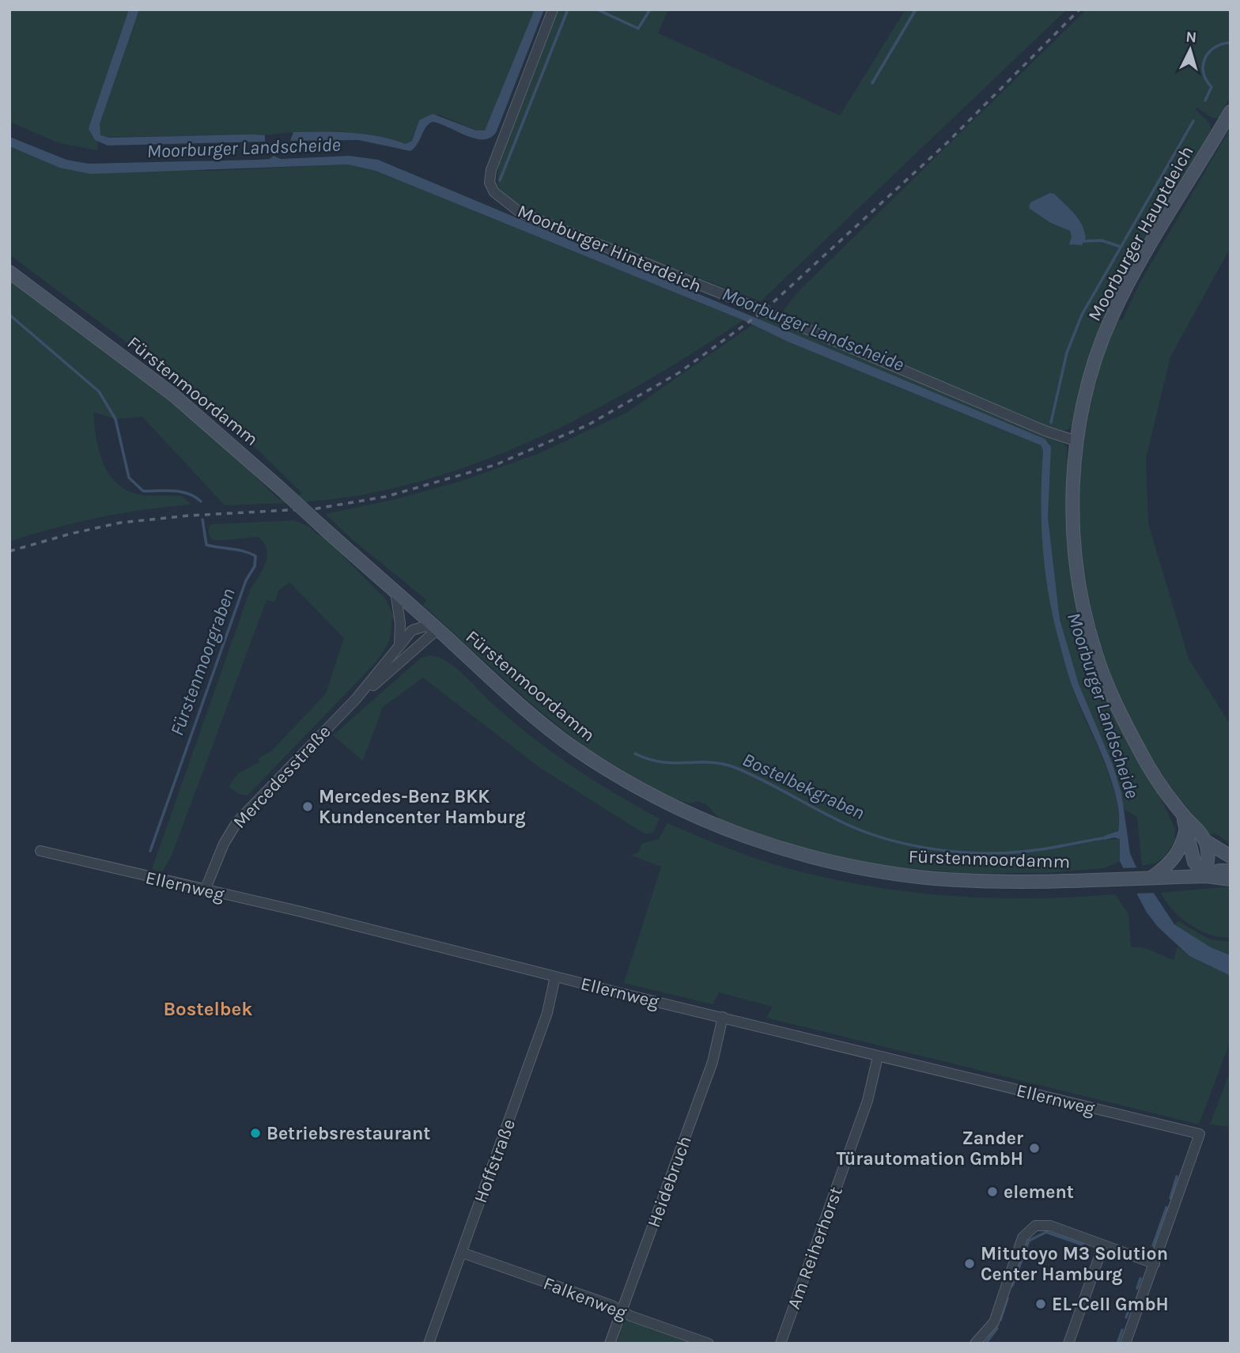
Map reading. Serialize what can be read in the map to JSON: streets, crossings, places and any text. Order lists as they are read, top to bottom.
{
  "streets": {
    "main road": ["Moorburger Hauptdeich", "Fürstenmoordamm"],
    "street": [
      "Moorburger Hinterdeich",
      "Mercedesstraße",
      "Ellernweg",
      "Hoffstraße",
      "Heidebruch",
      "Am Reiherhorst",
      "Falkenweg"
    ]
  },
  "crossings": [
    ["Moorburger Hauptdeich", "Moorburger Hinterdeich"],
    ["Moorburger Hauptdeich", "Fürstenmoordamm"],
    ["Fürstenmoordamm", "Mercedesstraße"],
    ["Mercedesstraße", "Ellernweg"],
    ["Ellernweg", "Hoffstraße"],
    ["Ellernweg", "Heidebruch"],
    ["Ellernweg", "Am Reiherhorst"],
    ["Hoffstraße", "Falkenweg"],
    ["Heidebruch", "Falkenweg"]
  ],
  "districts": ["Bostelbek"],
  "water": ["Moorburger Landscheide", "Fürstenmoorgraben", "Bostelbekgraben"],
  "places": [
    "Mercedes-Benz BKK Kundencenter Hamburg",
    "Betriebsrestaurant",
    "Zander Türautomation GmbH",
    "element",
    "Mitutoyo M3 Solution Center Hamburg",
    "EL-Cell GmbH"
  ],
  "north": "top"
}
